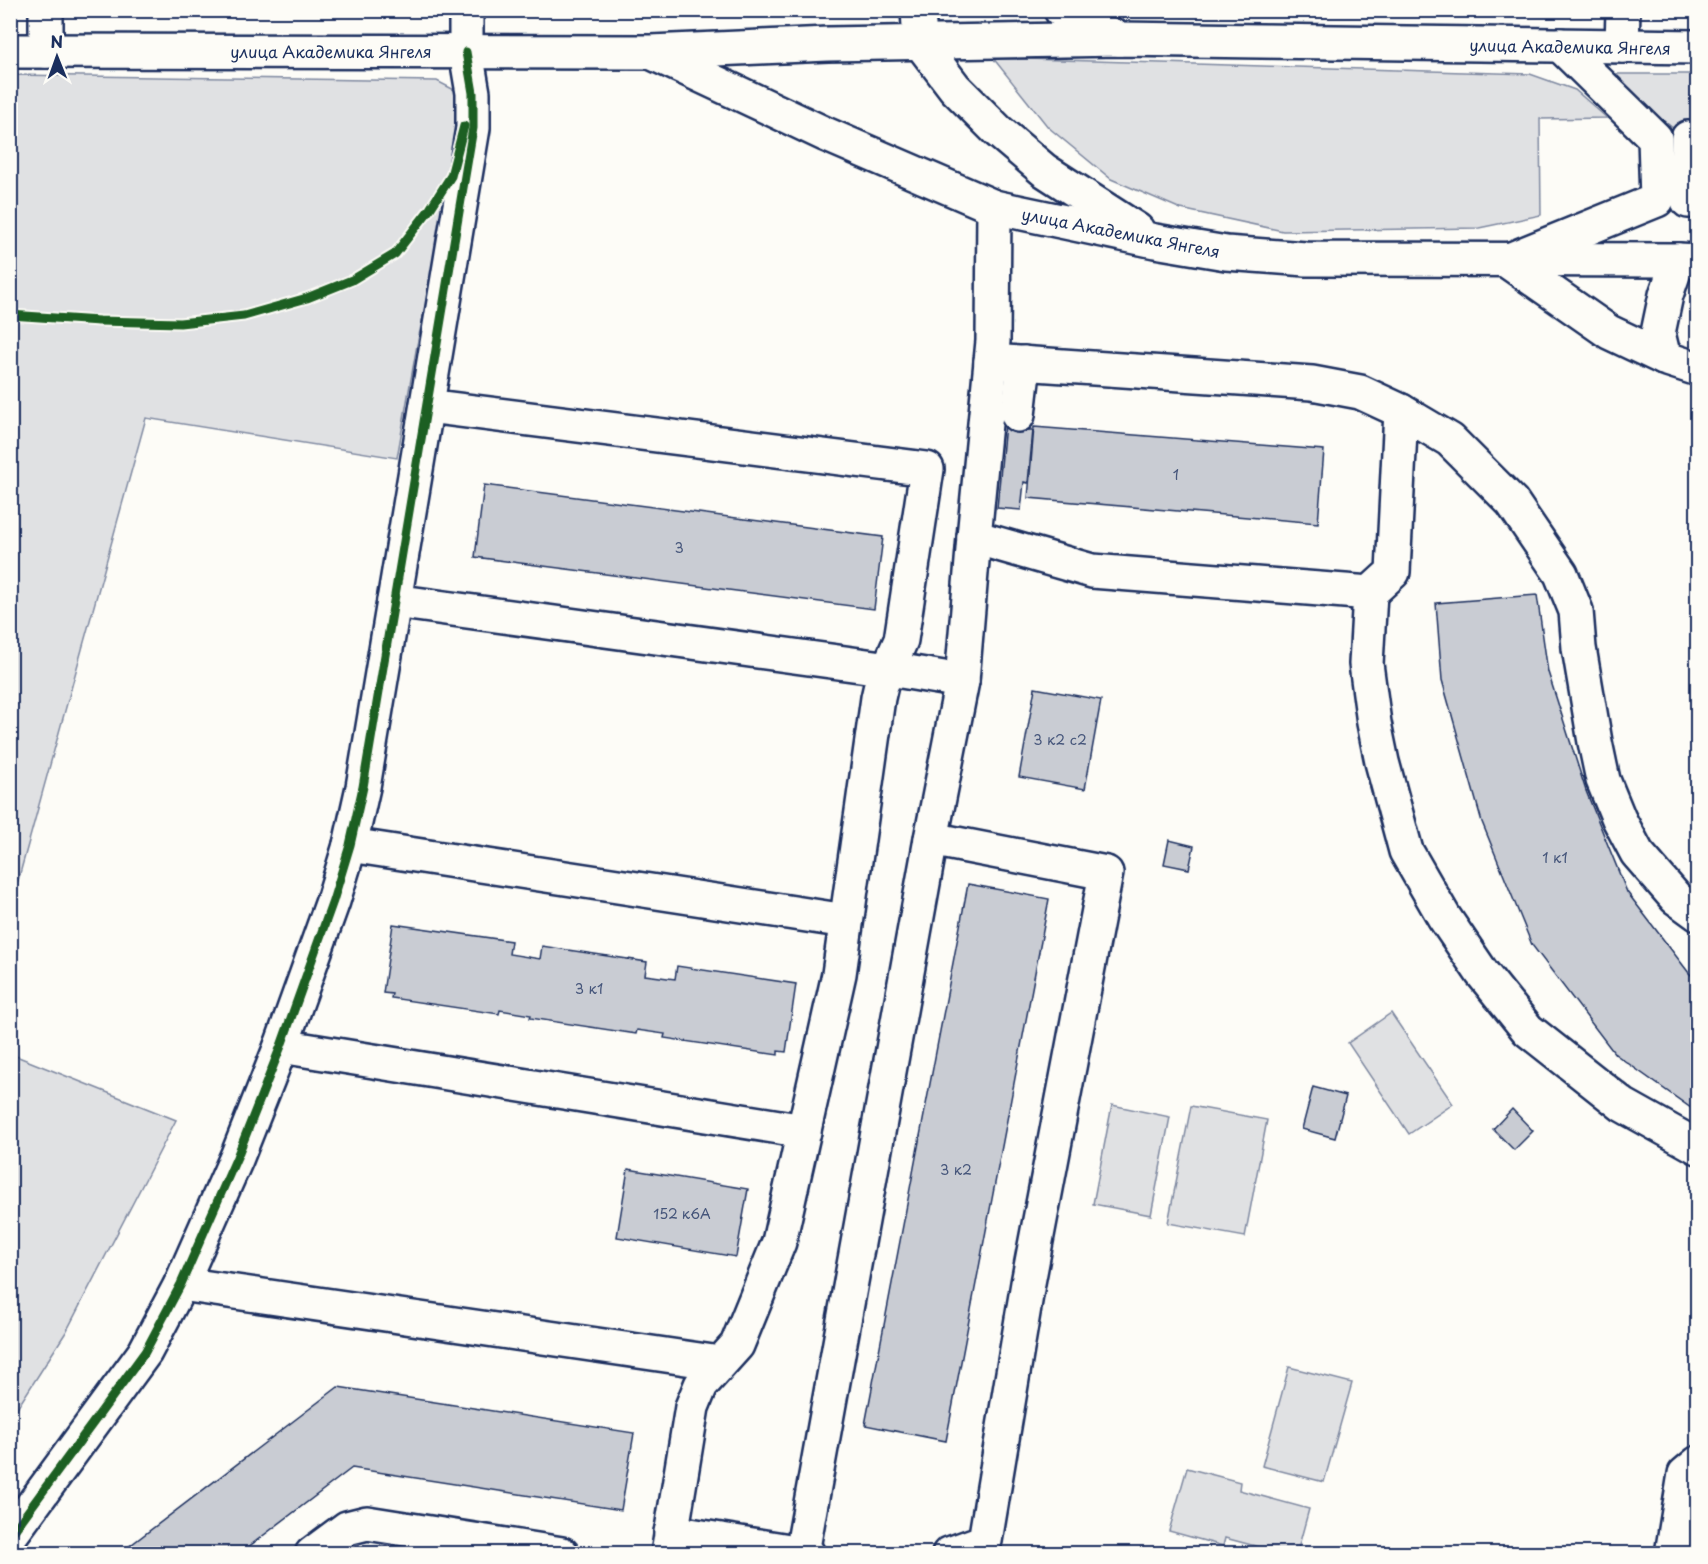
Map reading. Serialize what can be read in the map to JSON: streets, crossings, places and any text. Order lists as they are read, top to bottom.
{
  "streets": {
    "main road": ["улица Академика Янгеля"]
  },
  "house_numbers": [
    "1",
    "3",
    "3 к2 с2",
    "1 к1",
    "3 к1",
    "3 к2",
    "152 к6А"
  ],
  "north": "top"
}
